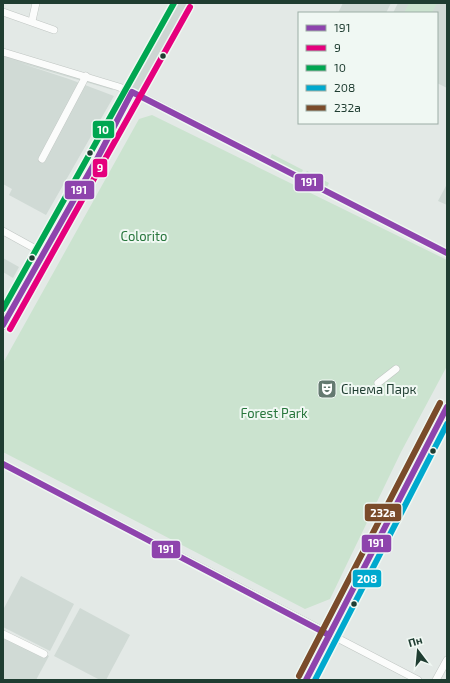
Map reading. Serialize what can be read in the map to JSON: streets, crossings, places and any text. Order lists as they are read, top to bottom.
{
  "parks": ["Colorito", "Forest Park"],
  "places": {
    "theatre": ["Сінема Парк"]
  },
  "lines": [
    "transit line 10",
    "transit line 9",
    "transit line 191",
    "transit line 232а",
    "transit line 208"
  ],
  "legend": [
    "191",
    "9",
    "10",
    "208",
    "232а"
  ],
  "north": "top"
}
